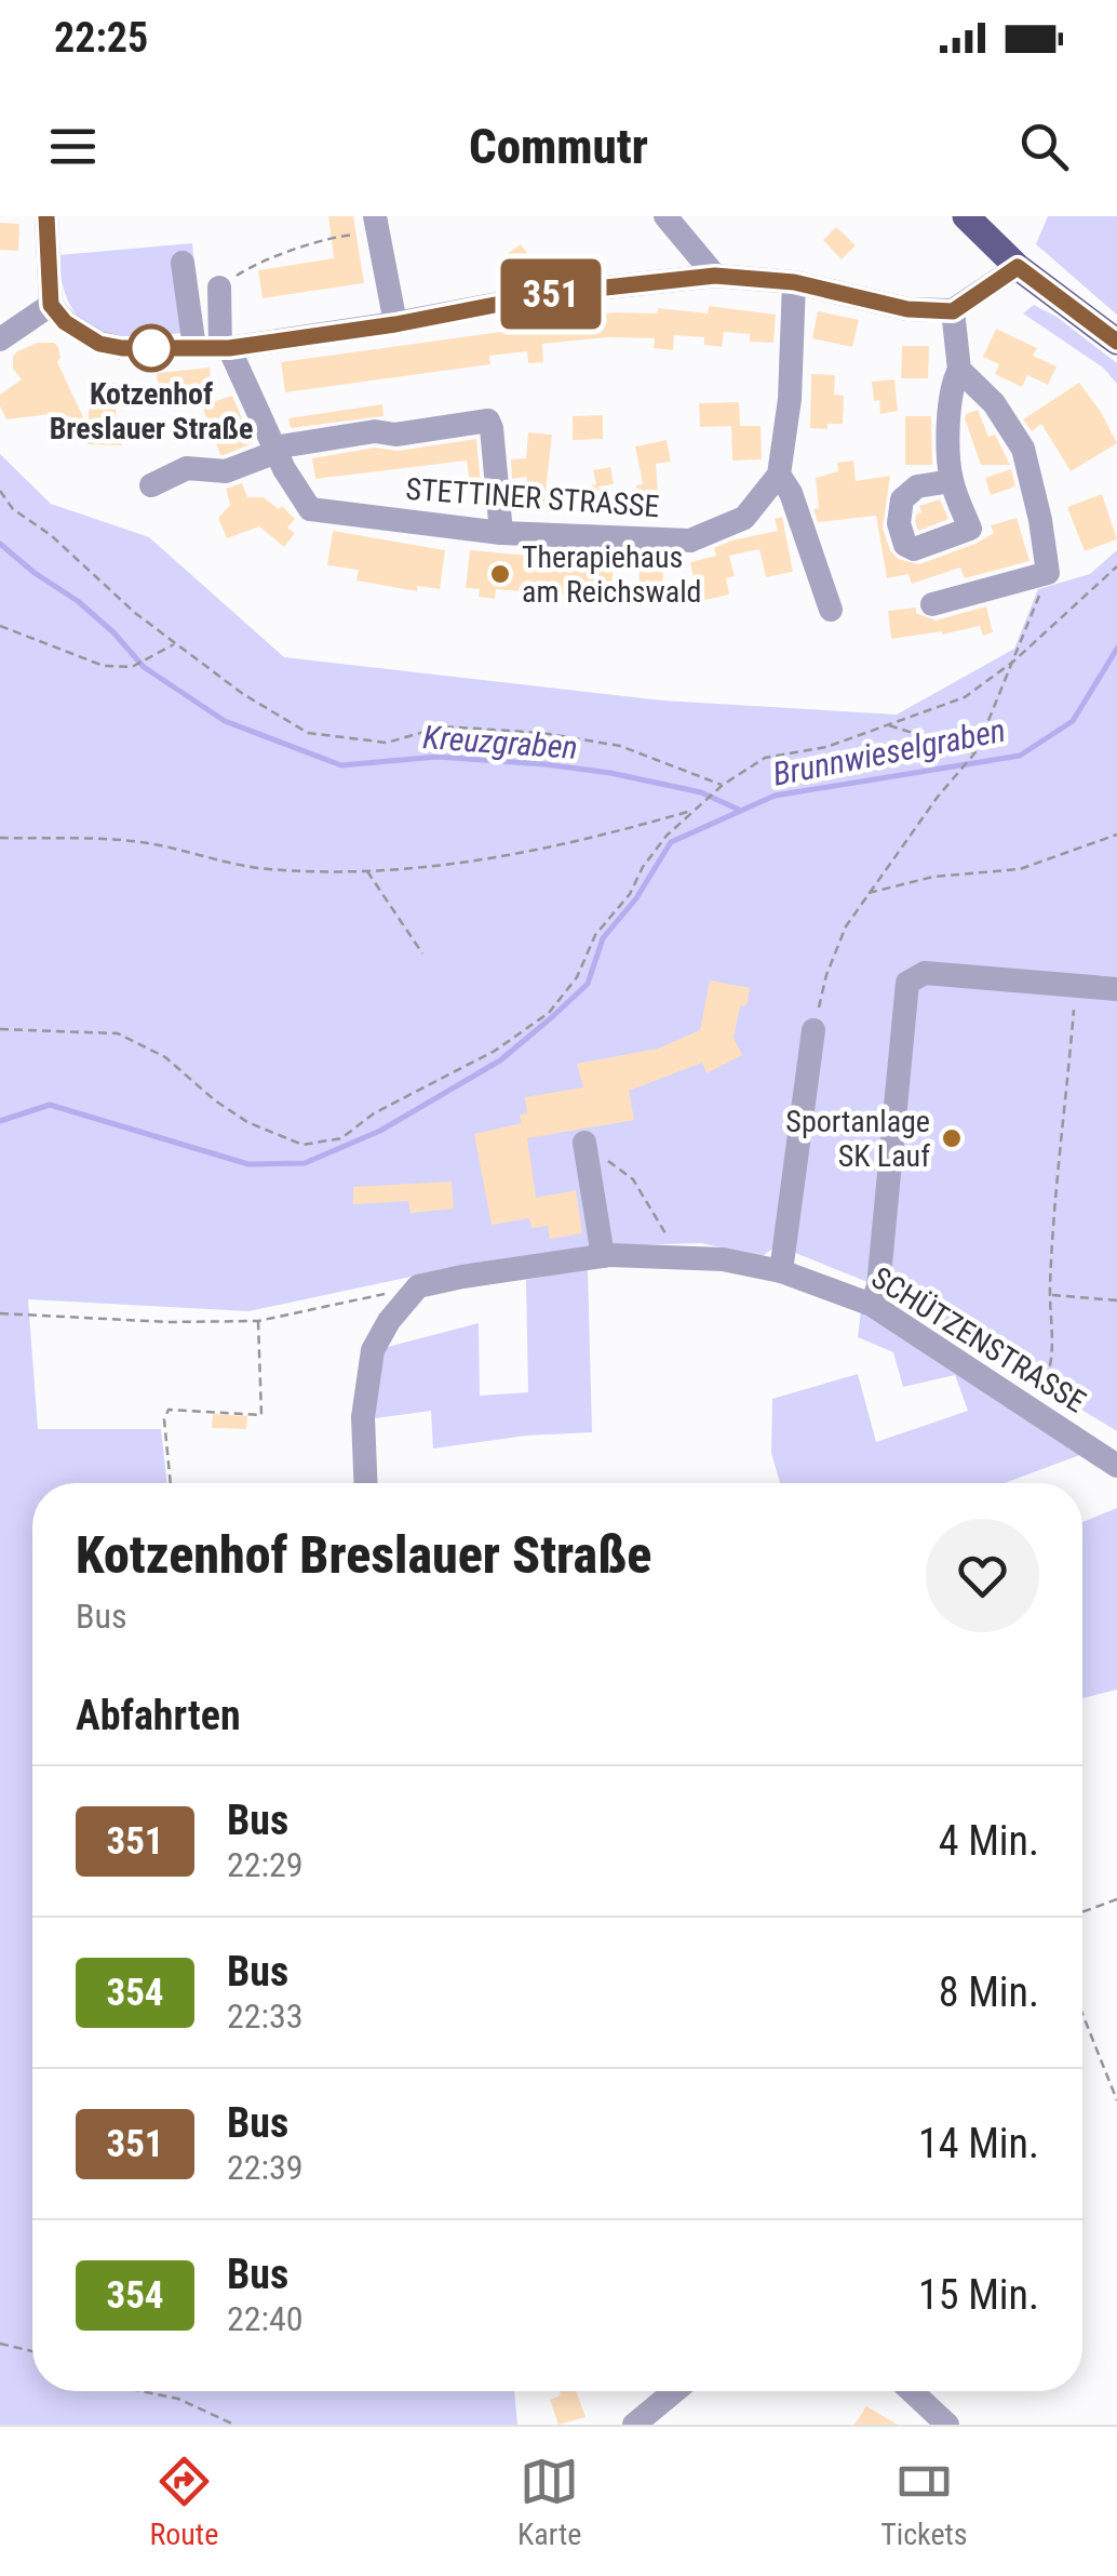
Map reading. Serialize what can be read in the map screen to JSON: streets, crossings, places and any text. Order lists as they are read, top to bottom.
{
  "streets": {
    "street": ["STETTINER STRASSE", "SCHÜTZENSTRASSE"]
  },
  "water": ["Kreuzgraben", "Brunnwieselgraben"],
  "places": ["Kotzenhof Breslauer Straße", "Therapiehaus am Reichswald", "Sportanlage SK Lauf"],
  "lines": ["bus line 351"],
  "page": {
    "status": "22:25",
    "header": "Commutr",
    "on_map": "351",
    "heading": [
      ["Kotzenhof Breslauer Straße", "Bus"],
      "Abfahrten"
    ],
    "list": [
      {
        "mark": "351",
        "name": "Bus",
        "note": "22:29",
        "value": "4 Min."
      },
      {
        "mark": "354",
        "name": "Bus",
        "note": "22:33",
        "value": "8 Min."
      },
      {
        "mark": "351",
        "name": "Bus",
        "note": "22:39",
        "value": "14 Min."
      },
      {
        "mark": "354",
        "name": "Bus",
        "note": "22:40",
        "value": "15 Min."
      }
    ],
    "tabs": ["Route", "Karte", "Tickets"]
  }
}
